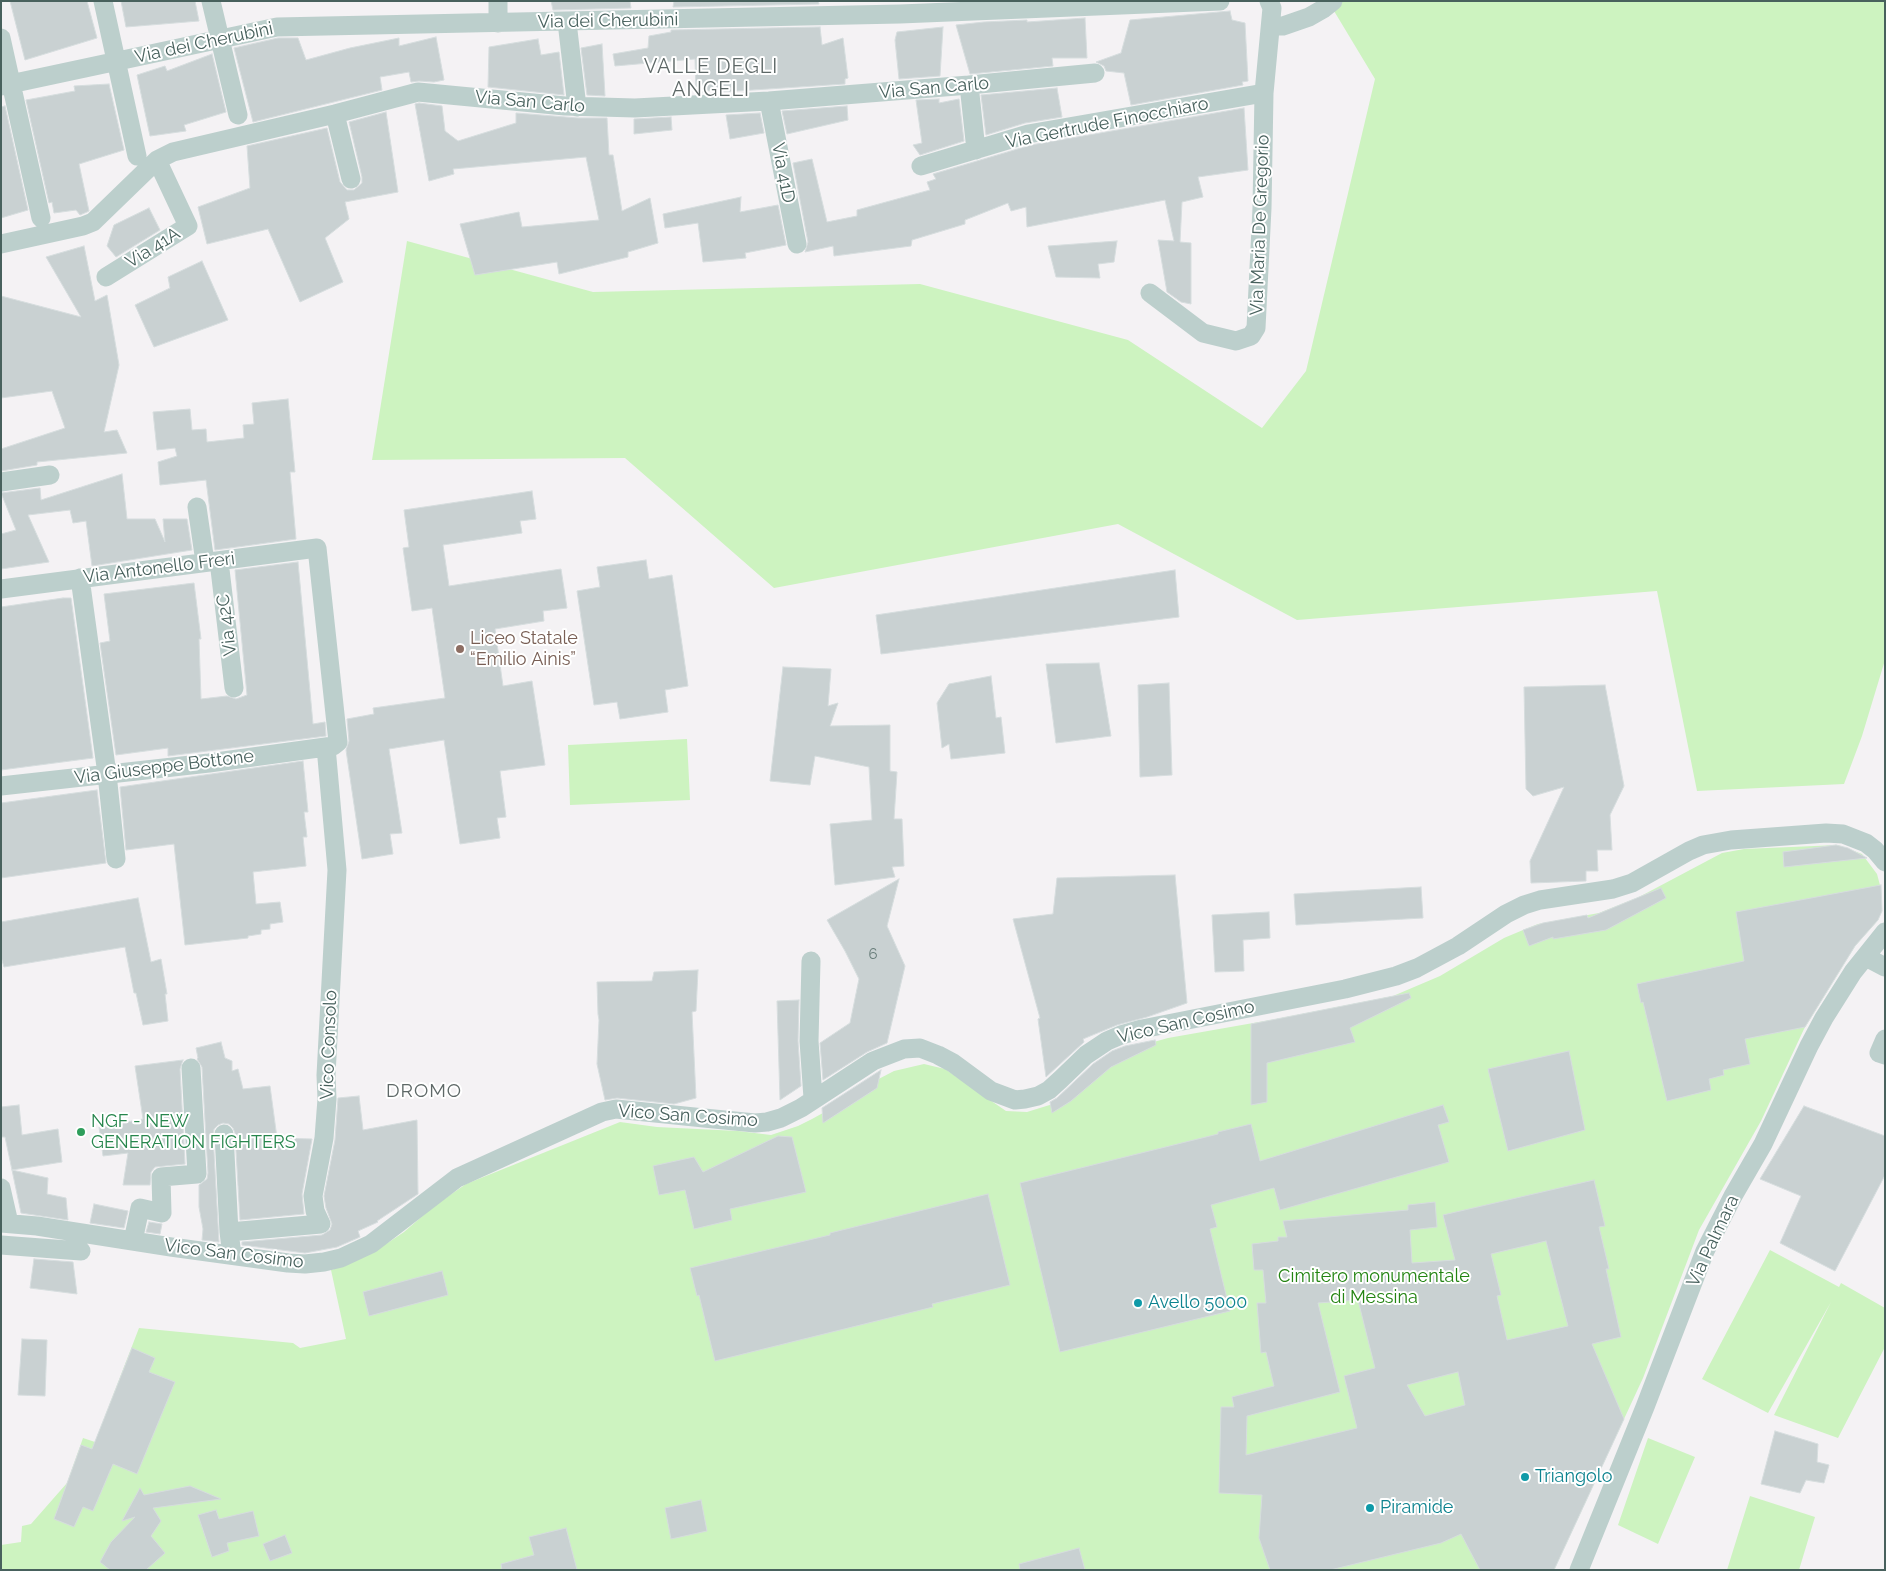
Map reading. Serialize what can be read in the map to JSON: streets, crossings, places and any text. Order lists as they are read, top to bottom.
{
  "streets": {
    "street": [
      "Via dei Cherubini",
      "Via San Carlo",
      "Via Gertrude Finocchiaro",
      "Via 41D",
      "Via Maria De Gregorio",
      "Via 41A",
      "Via Antonello Freri",
      "Via 42C",
      "Via Giuseppe Bottone",
      "Vico San Cosimo",
      "Vico Consolo",
      "Via Palmara"
    ]
  },
  "crossings": [
    ["Via San Carlo", "Via 41D"],
    ["Via San Carlo", "Via 41A"],
    ["Via Gertrude Finocchiaro", "Via Maria De Gregorio"],
    ["Via Antonello Freri", "Via 42C"],
    ["Via Antonello Freri", "Via Giuseppe Bottone"],
    ["Via Antonello Freri", "Vico Consolo"],
    ["Via Giuseppe Bottone", "Vico Consolo"]
  ],
  "districts": ["VALLE DEGLI ANGELI", "DROMO"],
  "parks": ["Cimitero monumentale di Messina"],
  "places": [
    "Liceo Statale “Emilio Ainis”",
    "NGF - NEW GENERATION FIGHTERS",
    "Avello 5000",
    "Triangolo",
    "Piramide"
  ],
  "house_numbers": ["6"]
}
